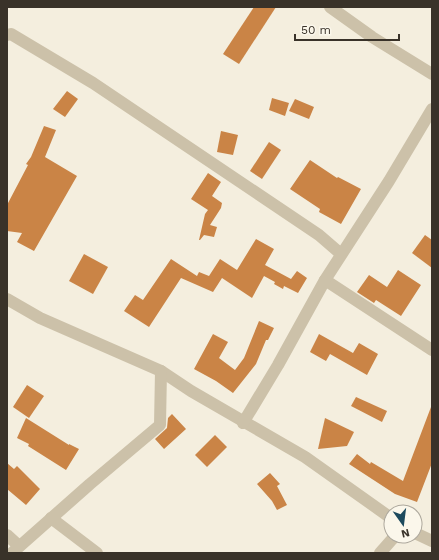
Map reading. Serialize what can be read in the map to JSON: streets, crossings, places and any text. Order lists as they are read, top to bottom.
{
  "scale_bar": "50 m",
  "north": "bottom"
}
